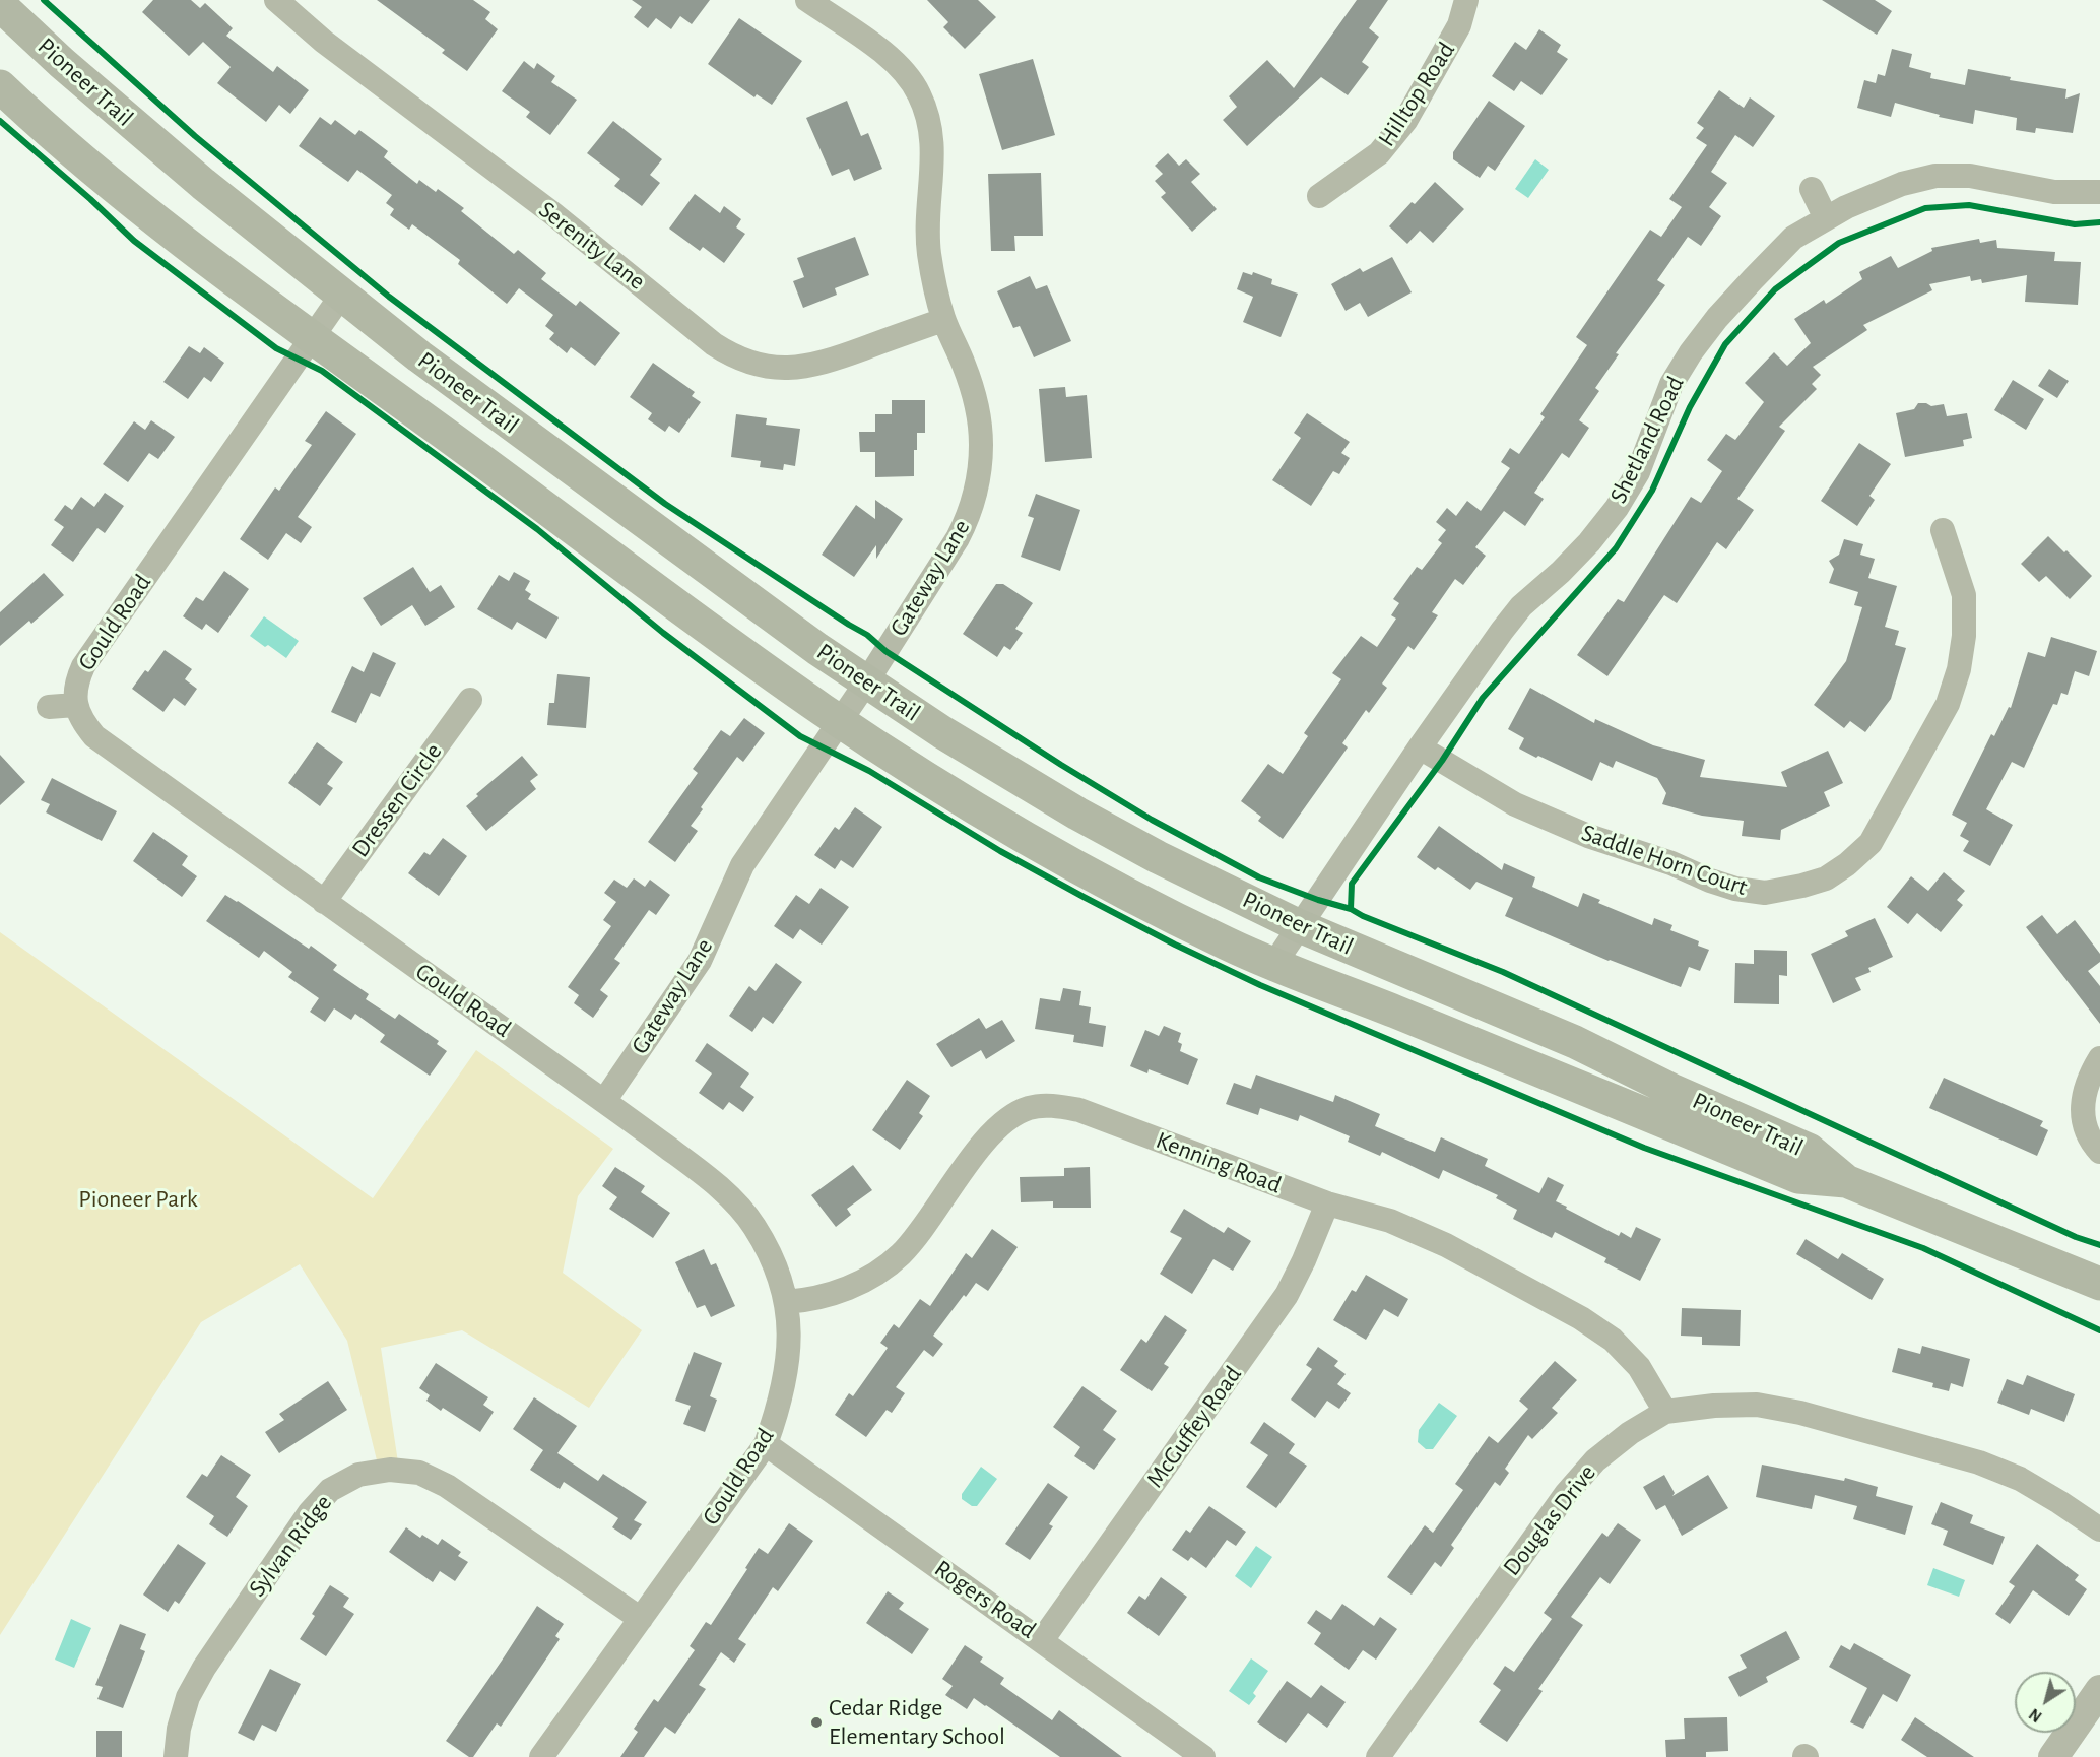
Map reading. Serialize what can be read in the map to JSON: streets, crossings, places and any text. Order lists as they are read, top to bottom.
{
  "streets": {
    "main road": ["Pioneer Trail"],
    "street": [
      "Hilltop Road",
      "Serenity Lane",
      "Shetland Road",
      "Gateway Lane",
      "Gould Road",
      "Dressen Circle",
      "Saddle Horn Court",
      "Kenning Road",
      "McGuffey Road",
      "Douglas Drive",
      "Sylvan Ridge",
      "Rogers Road"
    ]
  },
  "crossings": [
    ["Pioneer Trail", "Shetland Road"],
    ["Pioneer Trail", "Gateway Lane"],
    ["Pioneer Trail", "Gould Road"],
    ["Serenity Lane", "Gateway Lane"],
    ["Shetland Road", "Saddle Horn Court"],
    ["Gateway Lane", "Gould Road"],
    ["Gould Road", "Dressen Circle"],
    ["Gould Road", "Kenning Road"],
    ["Gould Road", "Sylvan Ridge"],
    ["Gould Road", "Rogers Road"],
    ["Kenning Road", "McGuffey Road"],
    ["Kenning Road", "Douglas Drive"],
    ["McGuffey Road", "Rogers Road"]
  ],
  "parks": ["Pioneer Park"],
  "places": ["Cedar Ridge Elementary School"],
  "north": "bottom left"
}
